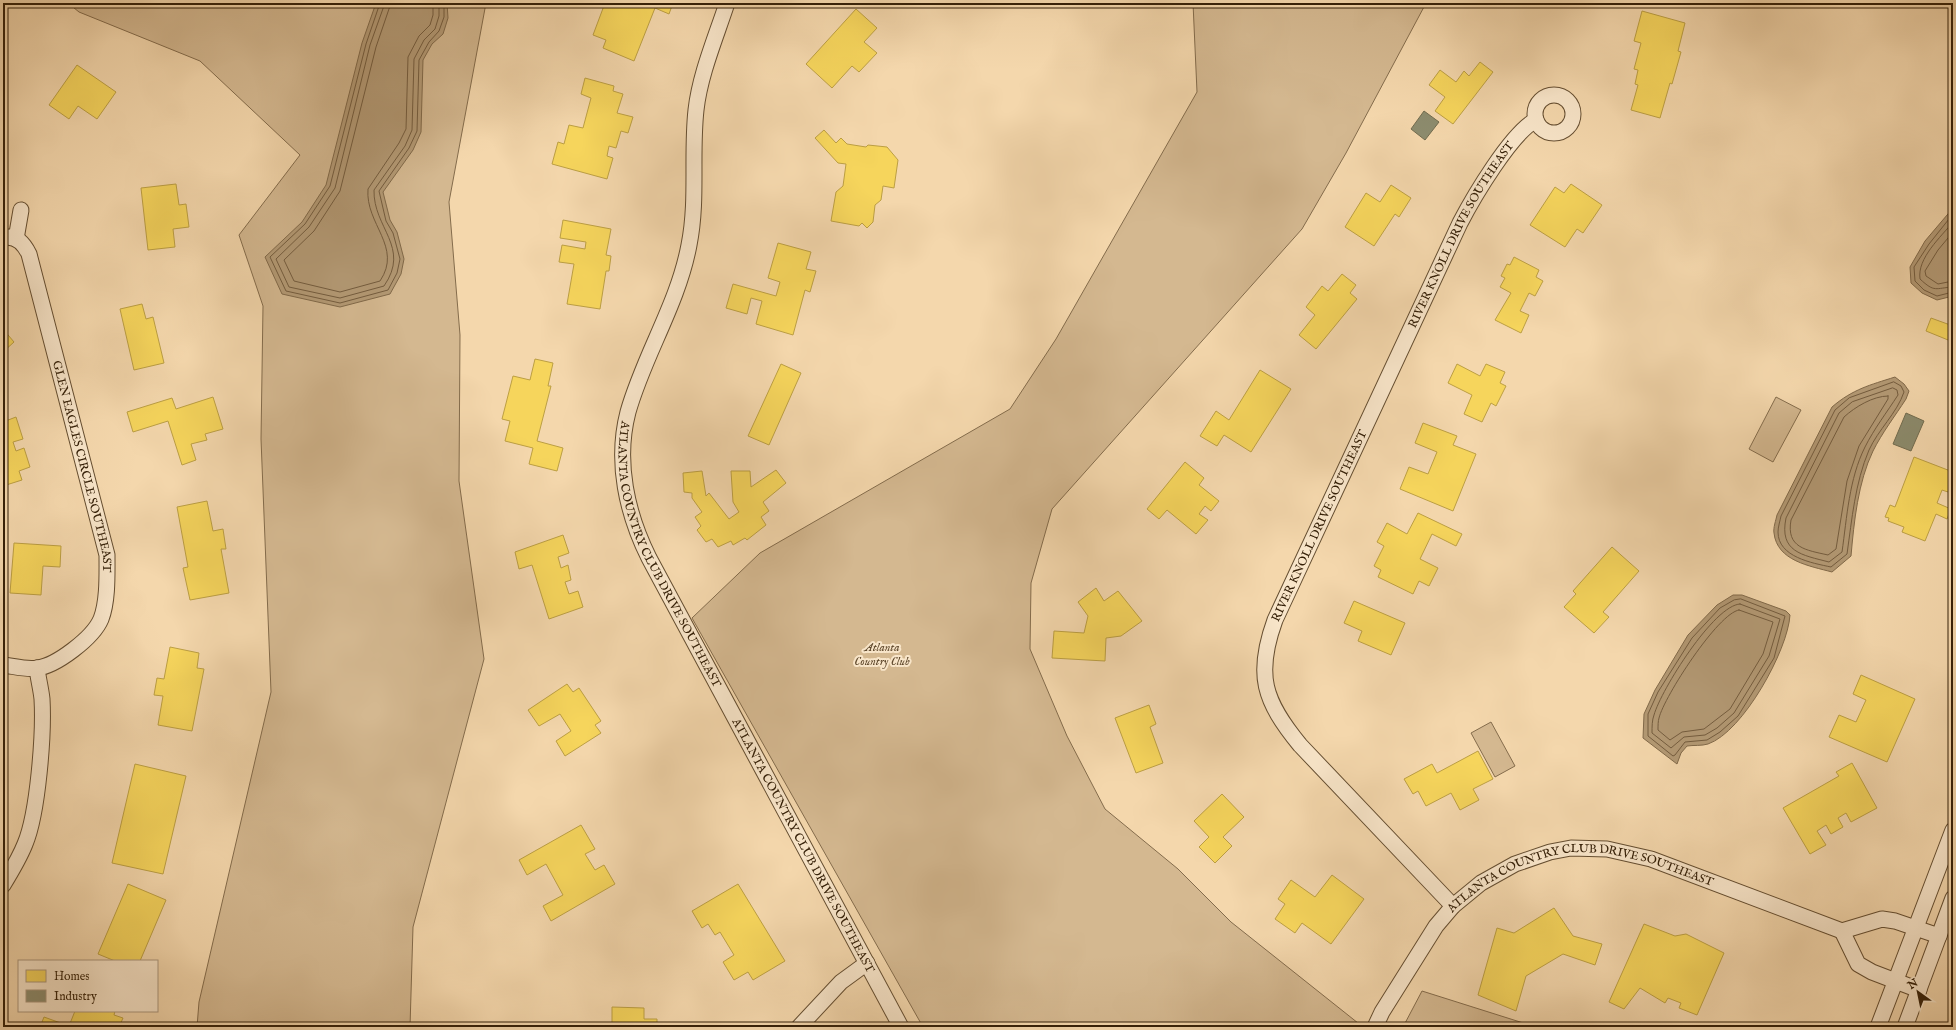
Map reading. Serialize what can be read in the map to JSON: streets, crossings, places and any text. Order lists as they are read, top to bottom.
{
  "streets": {
    "street": ["RIVER KNOLL DRIVE SOUTHEAST", "GLEN EAGLES CIRCLE SOUTHEAST", "ATLANTA COUNTRY CLUB DRIVE SOUTHEAST"]
  },
  "crossings": [
    ["RIVER KNOLL DRIVE SOUTHEAST", "ATLANTA COUNTRY CLUB DRIVE SOUTHEAST"]
  ],
  "parks": ["Atlanta Country Club"],
  "legend": ["Homes", "Industry"],
  "north": "top left"
}
